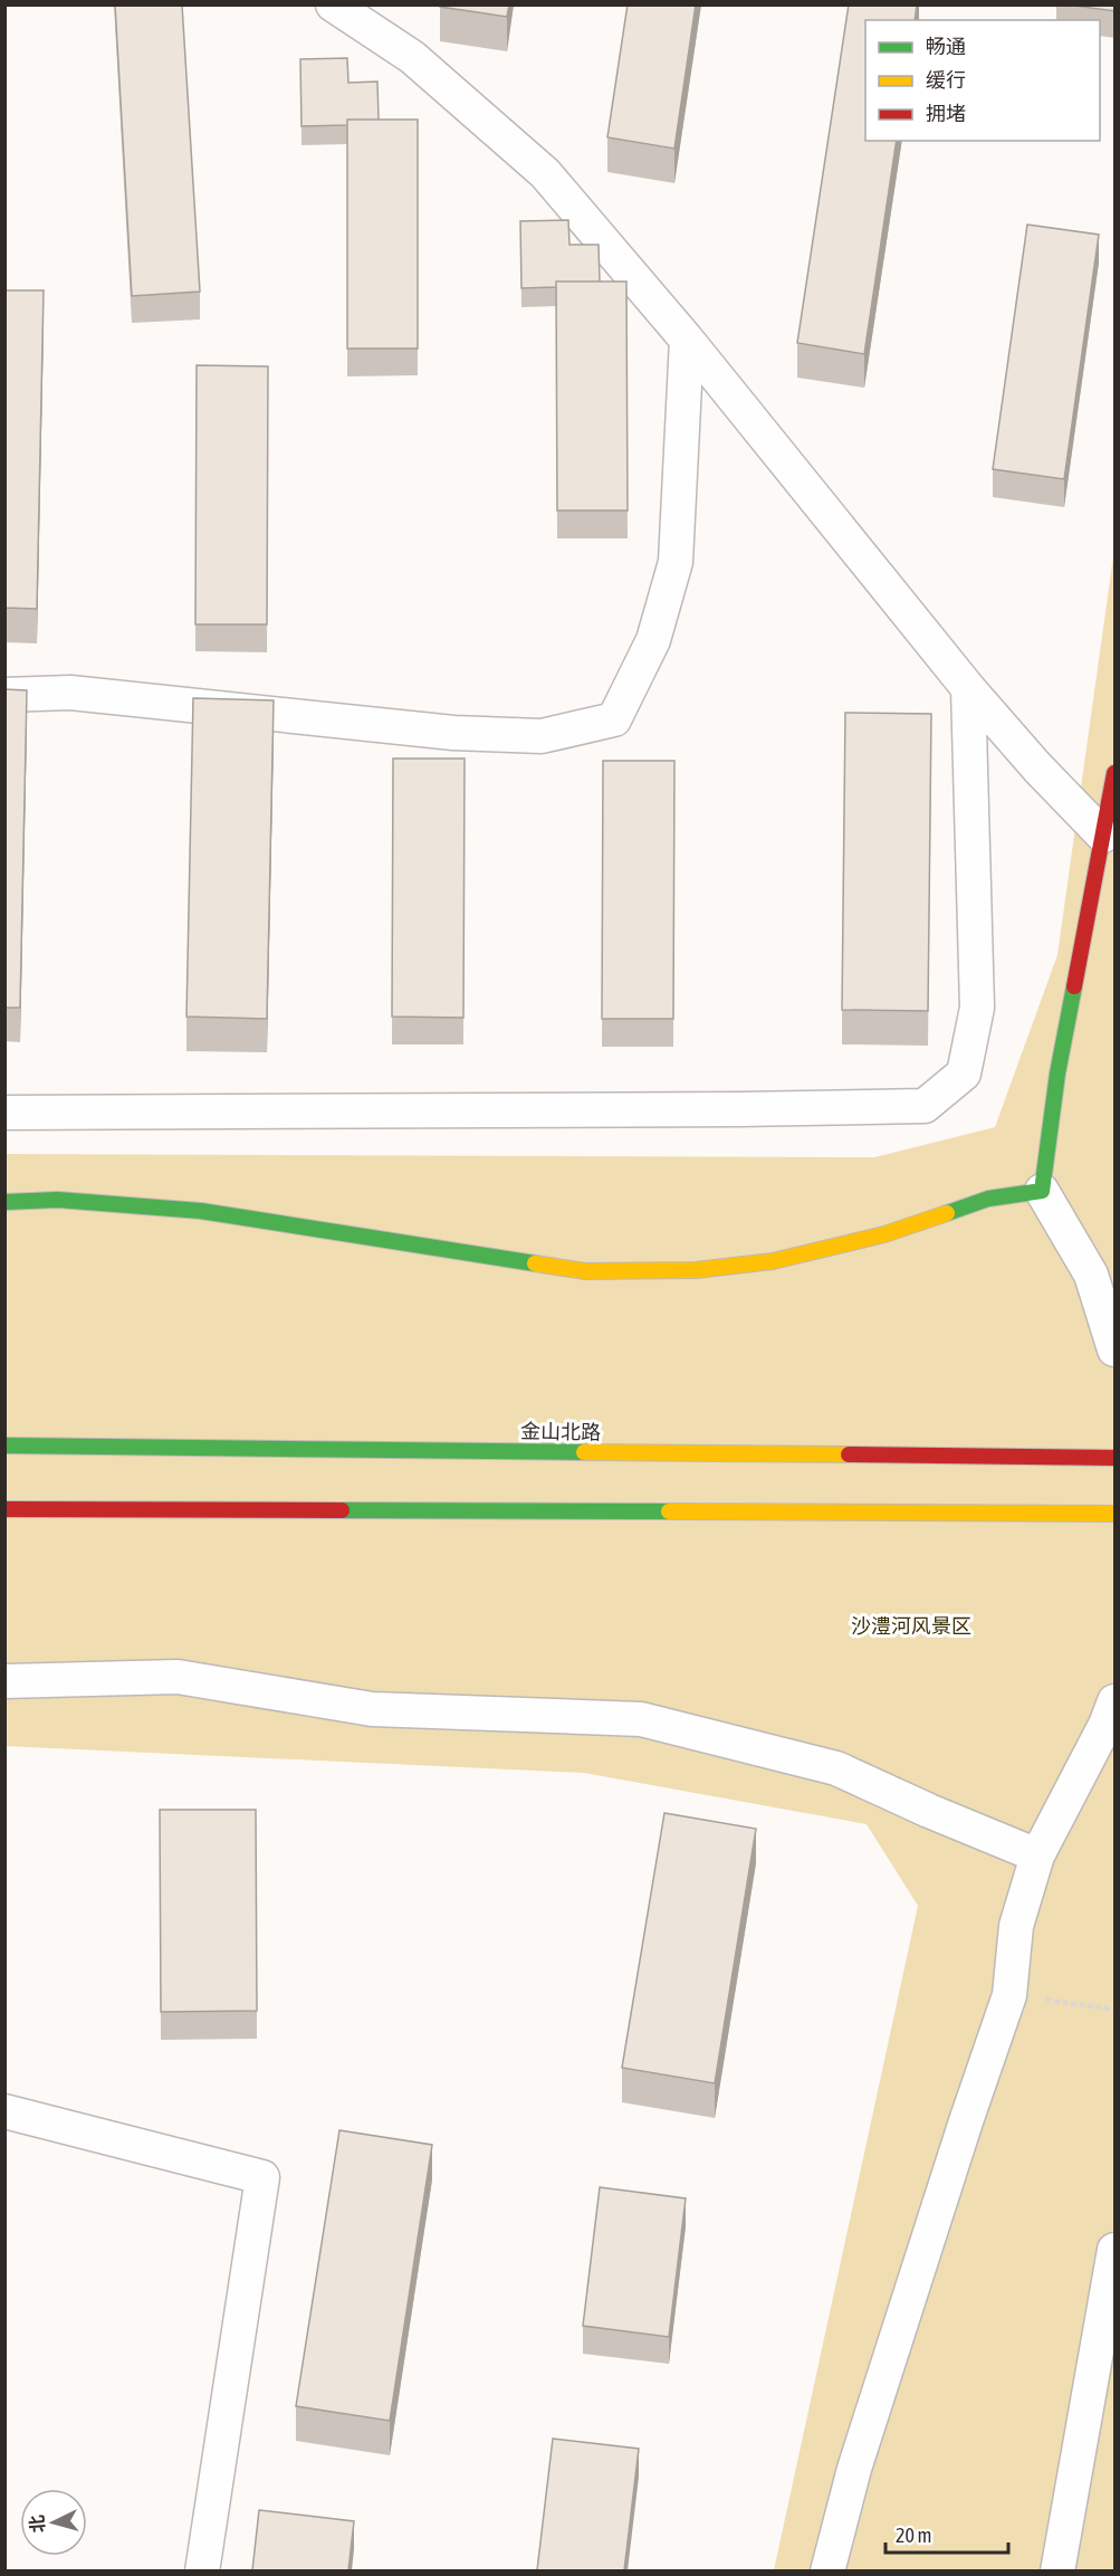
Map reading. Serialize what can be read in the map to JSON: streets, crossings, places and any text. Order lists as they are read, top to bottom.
{
  "streets": {
    "main road": ["金山北路"]
  },
  "parks": ["沙澧河风景区"],
  "legend": ["畅通", "缓行", "拥堵"],
  "scale_bar": "20 m",
  "north": "left"
}
